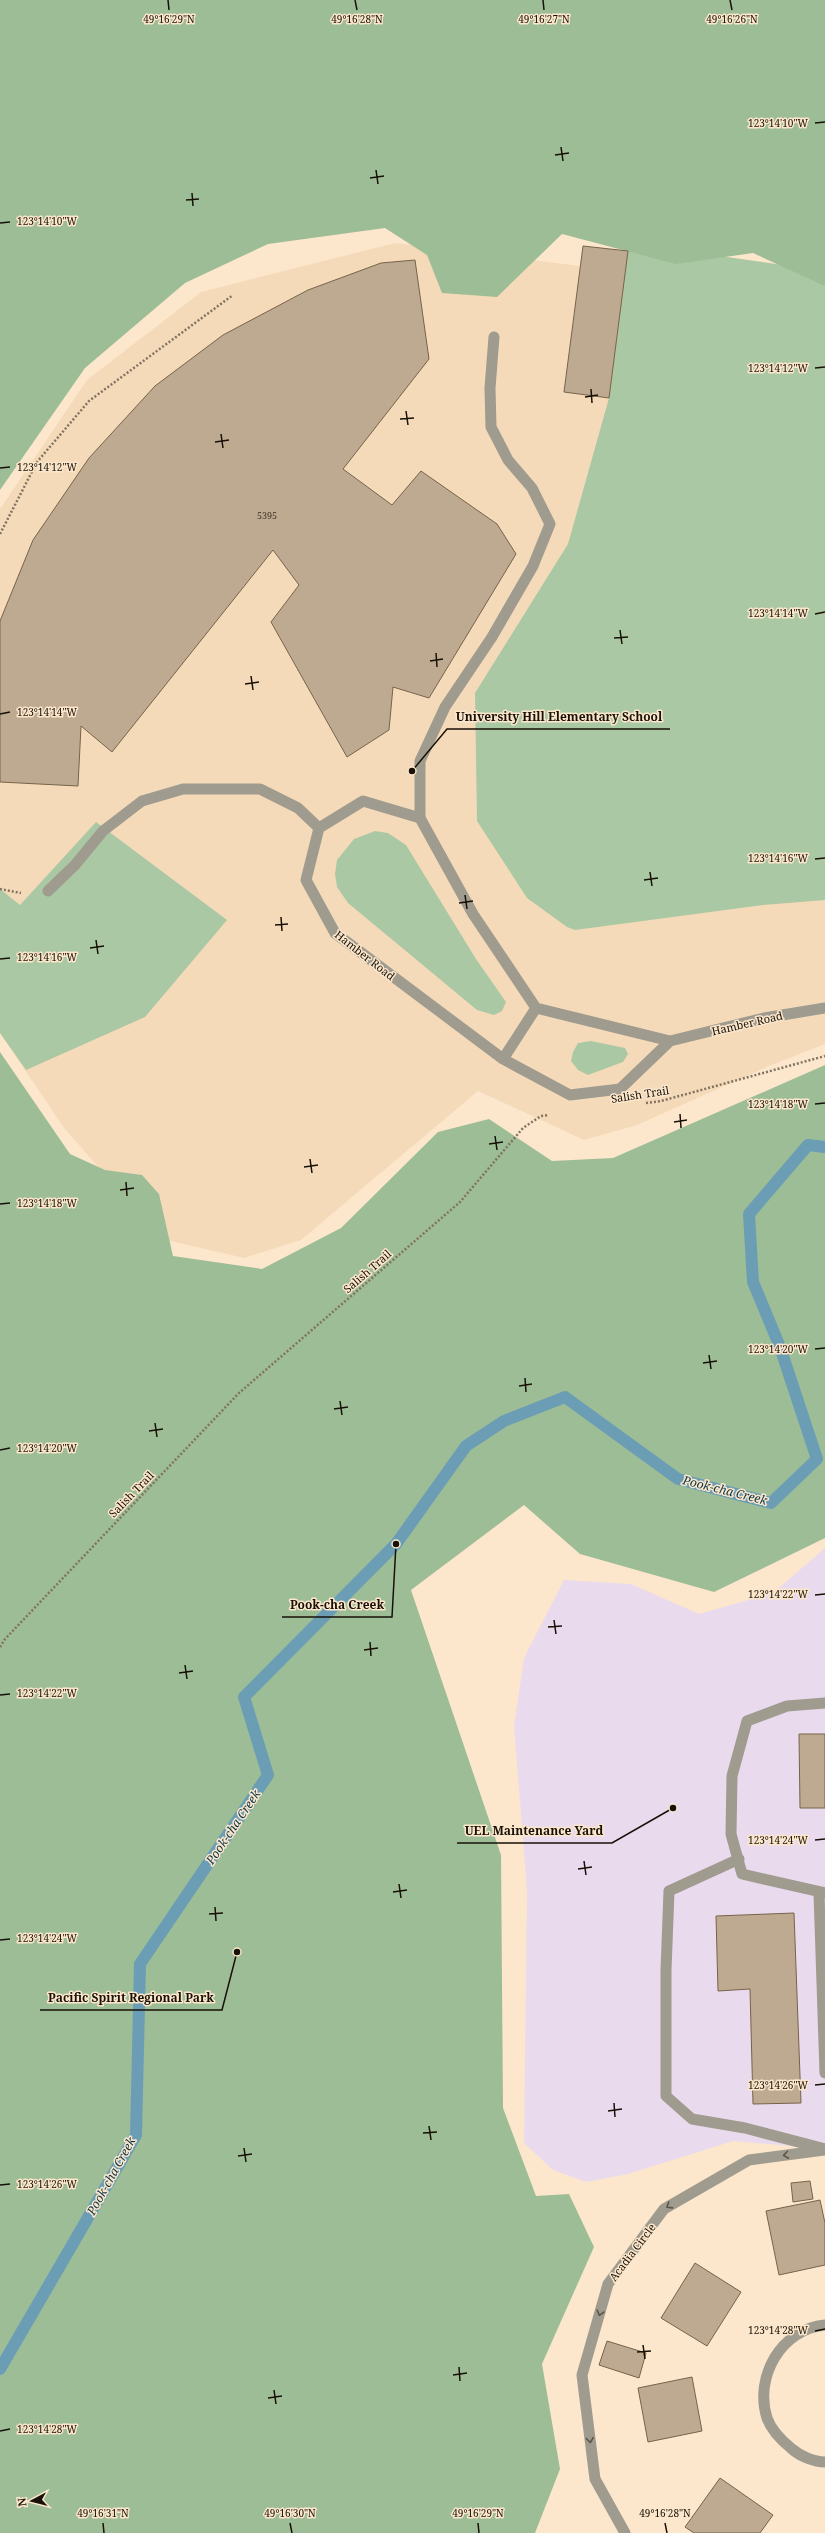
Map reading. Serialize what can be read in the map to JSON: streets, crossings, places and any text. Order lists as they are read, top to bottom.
{
  "streets": {
    "street": ["Hamber Road", "Acadia Circle"],
    "path": ["Salish Trail"]
  },
  "one_way": ["Acadia Circle"],
  "water": ["Pook-cha Creek"],
  "places": [
    "University Hill Elementary School",
    "Pook-cha Creek",
    "UEL Maintenance Yard",
    "Pacific Spirit Regional Park"
  ],
  "house_numbers": ["5395"],
  "north": "left",
  "coordinates": [
    "49°16'29\"N",
    "49°16'28\"N",
    "49°16'27\"N",
    "49°16'26\"N",
    "123°14'10\"W",
    "123°14'12\"W",
    "123°14'14\"W",
    "123°14'16\"W",
    "123°14'18\"W",
    "123°14'20\"W",
    "123°14'22\"W",
    "123°14'24\"W",
    "123°14'26\"W",
    "123°14'28\"W",
    "49°16'31\"N",
    "49°16'30\"N"
  ]
}
